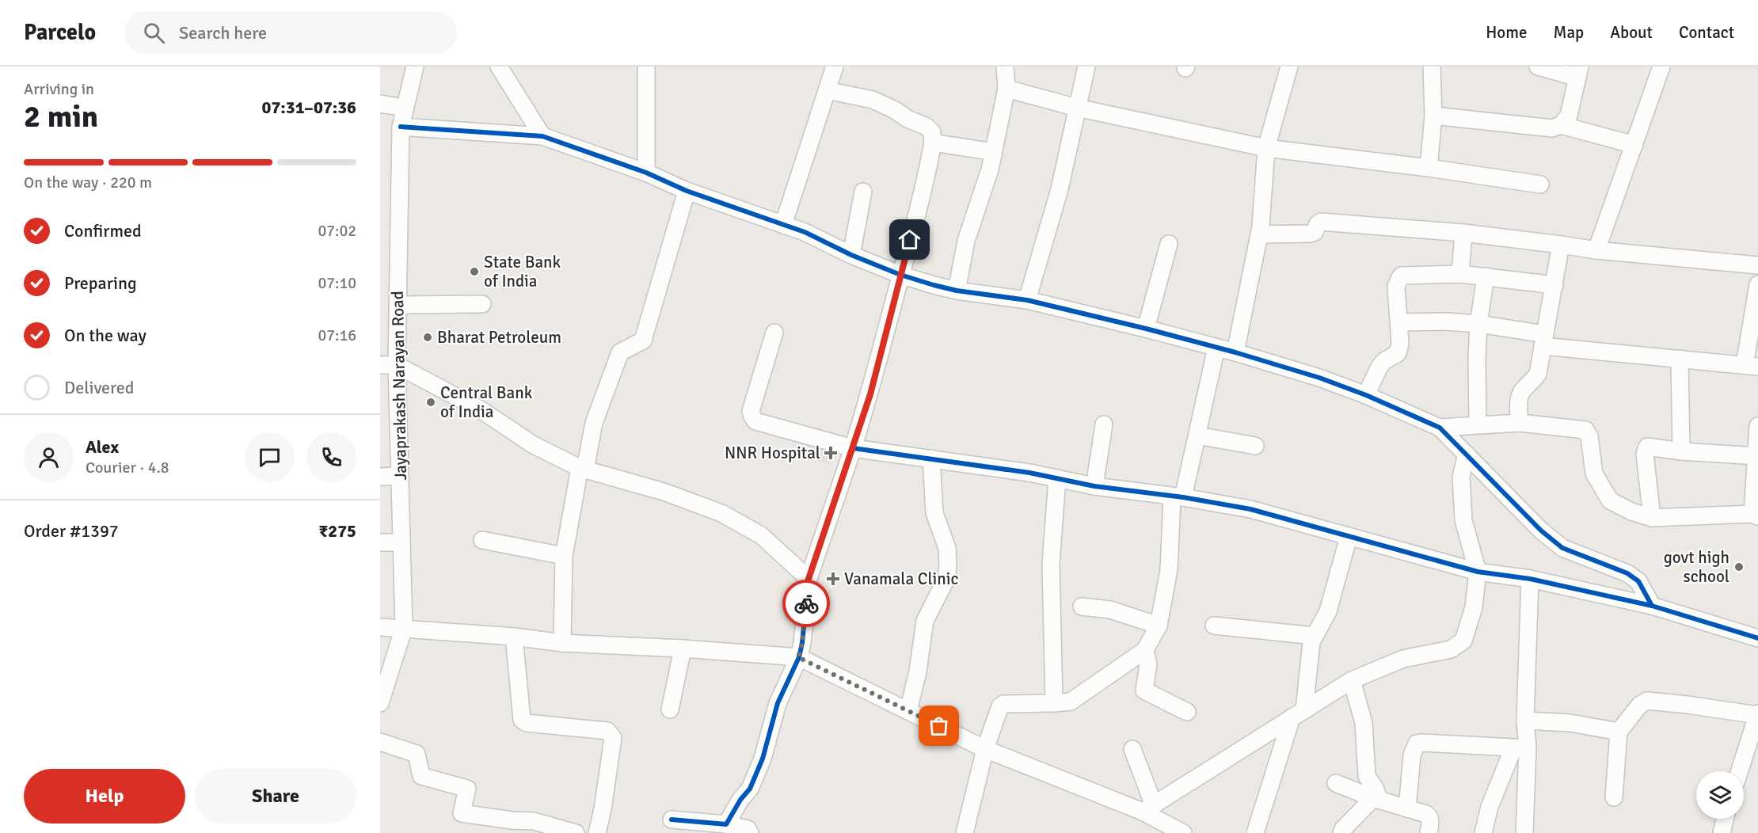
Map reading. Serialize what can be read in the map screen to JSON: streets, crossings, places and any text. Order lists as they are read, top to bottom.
{
  "streets": {
    "street": ["Jayaprakash Narayan Road"]
  },
  "places": {
    "other": [
      "State Bank of India",
      "Bharat Petroleum",
      "Central Bank of India",
      "govt high school"
    ],
    "health": ["NNR Hospital", "Vanamala Clinic"]
  },
  "page": {
    "header": "Parcelo",
    "search": "Search here",
    "nav": [
      "Home",
      "Map",
      "About",
      "Contact"
    ],
    "heading": ["2 min", "Arriving in", "07:31–07:36"],
    "panel": [
      "Alex",
      "Courier · 4.8",
      "Order #1397",
      "₹275"
    ],
    "bar": "On the way · 220 m",
    "list": [
      ["Confirmed", "07:02"],
      ["Preparing", "07:10"],
      ["On the way", "07:16"],
      "Delivered"
    ],
    "buttons": ["Help", "Share"]
  }
}
